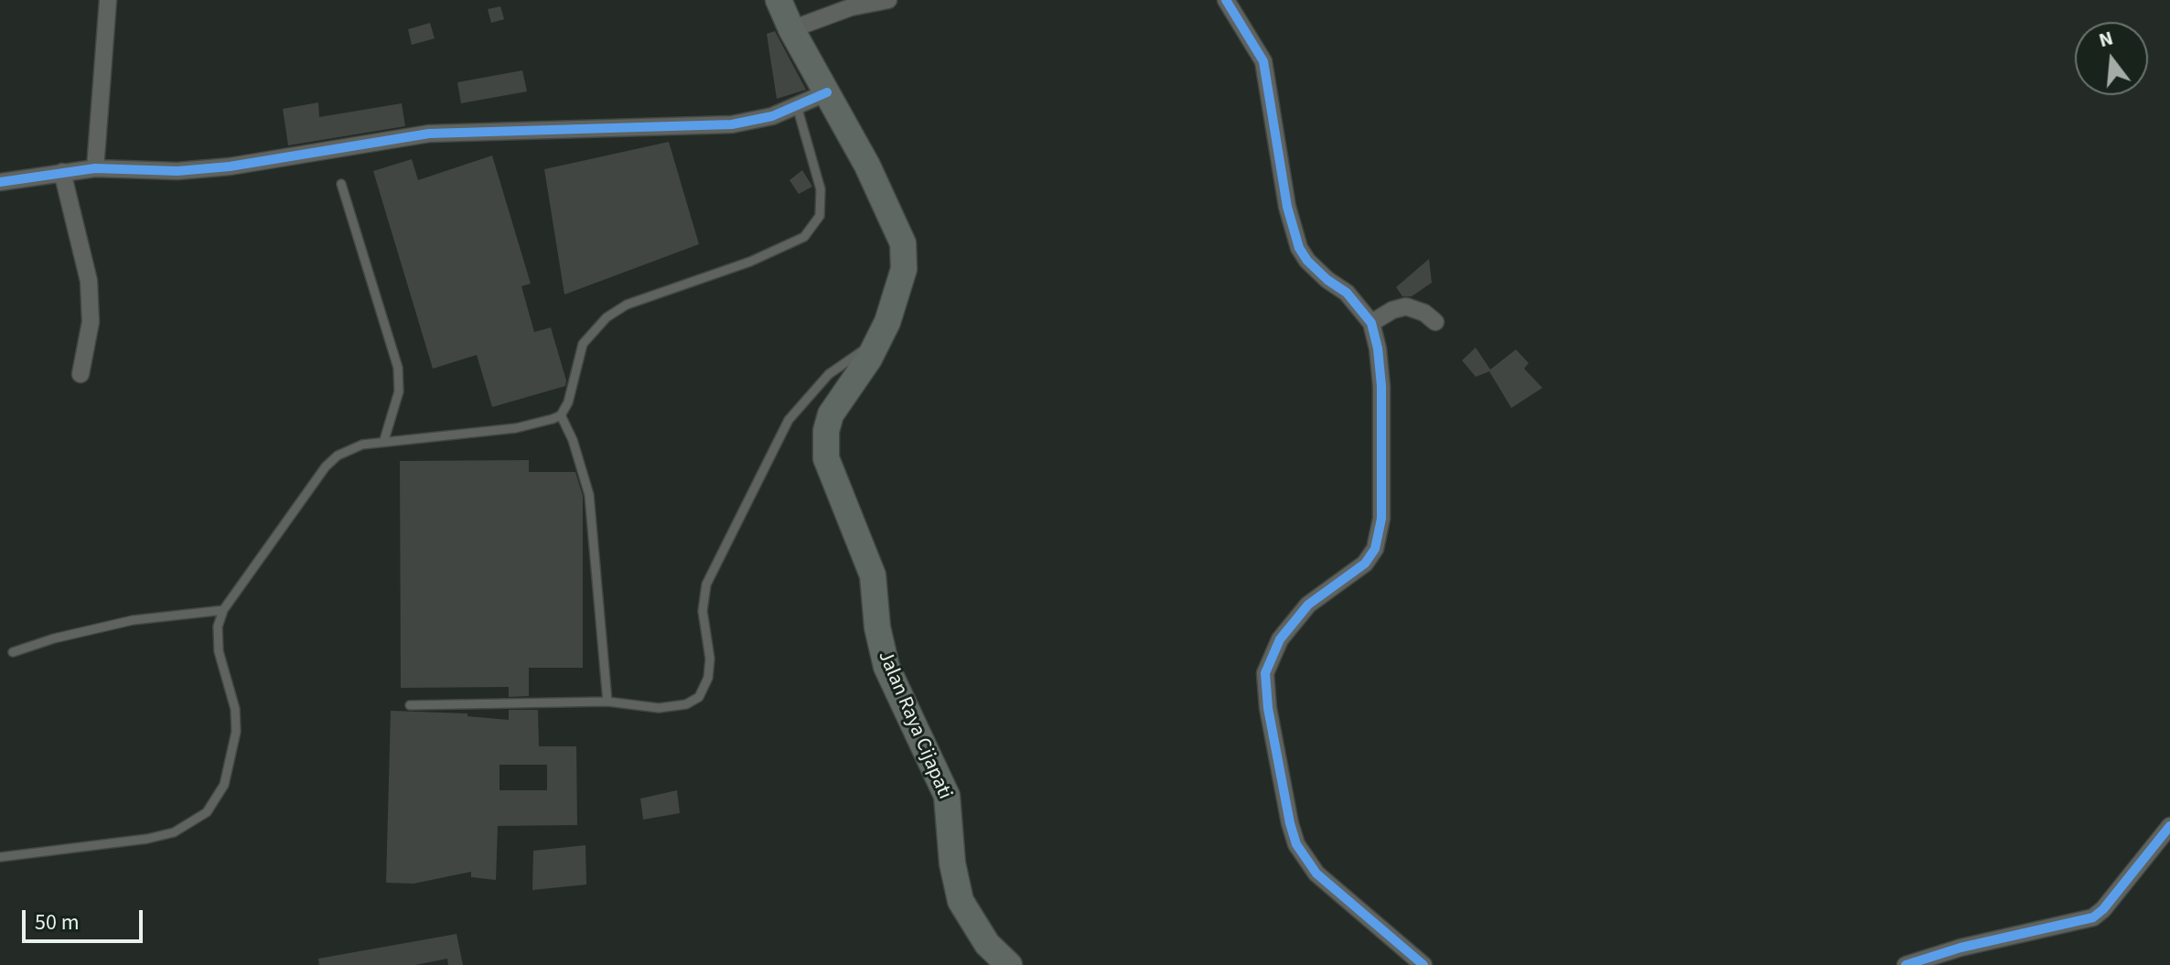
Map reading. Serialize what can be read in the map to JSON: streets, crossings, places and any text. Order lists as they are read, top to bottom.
{
  "streets": {
    "main road": ["Jalan Raya Cijapati"]
  },
  "scale_bar": "50 m",
  "north": "top"
}
